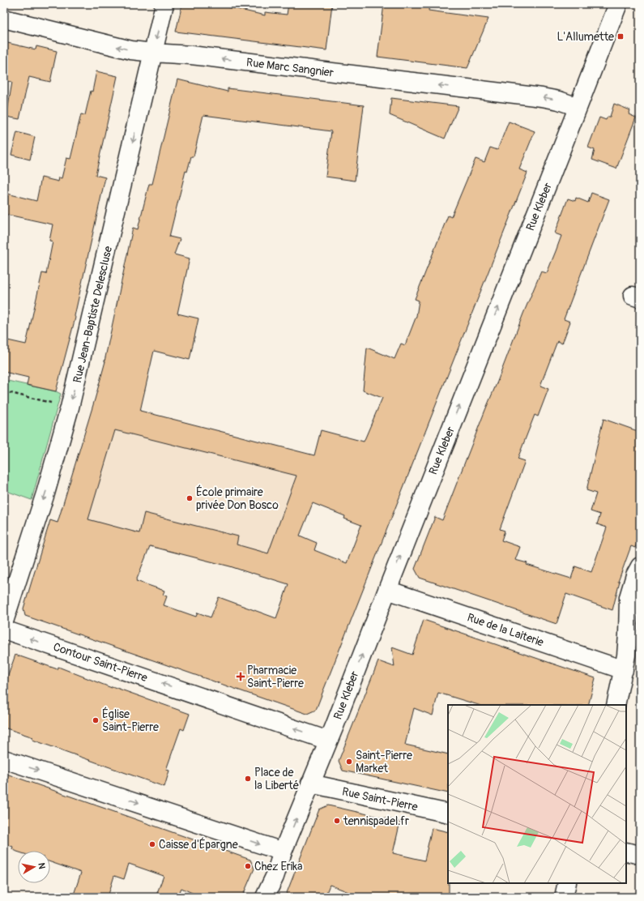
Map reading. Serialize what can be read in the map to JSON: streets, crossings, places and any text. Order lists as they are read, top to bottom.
{
  "streets": {
    "street": [
      "Rue Marc Sangnier",
      "Rue Kleber",
      "Rue Jean-Baptiste Delescluse",
      "Rue de la Laiterie",
      "Contour Saint-Pierre",
      "Rue Saint-Pierre"
    ]
  },
  "crossings": [
    ["Rue Marc Sangnier", "Rue Kleber"],
    ["Rue Marc Sangnier", "Rue Jean-Baptiste Delescluse"],
    ["Rue Kleber", "Rue de la Laiterie"],
    ["Rue Kleber", "Contour Saint-Pierre"],
    ["Rue Kleber", "Rue Saint-Pierre"]
  ],
  "one_way": ["Rue Marc Sangnier", "Rue Kleber", "Rue Jean-Baptiste Delescluse"],
  "places": {
    "transit": ["L'Allumette"],
    "other": [
      "École primaire privée Don Bosco",
      "Église Saint-Pierre",
      "Saint-Pierre Market",
      "Place de la Liberté",
      "tennispadel.fr",
      "Caisse d'Épargne",
      "Chez Erika"
    ],
    "health": ["Pharmacie Saint-Pierre"]
  },
  "north": "right"
}
